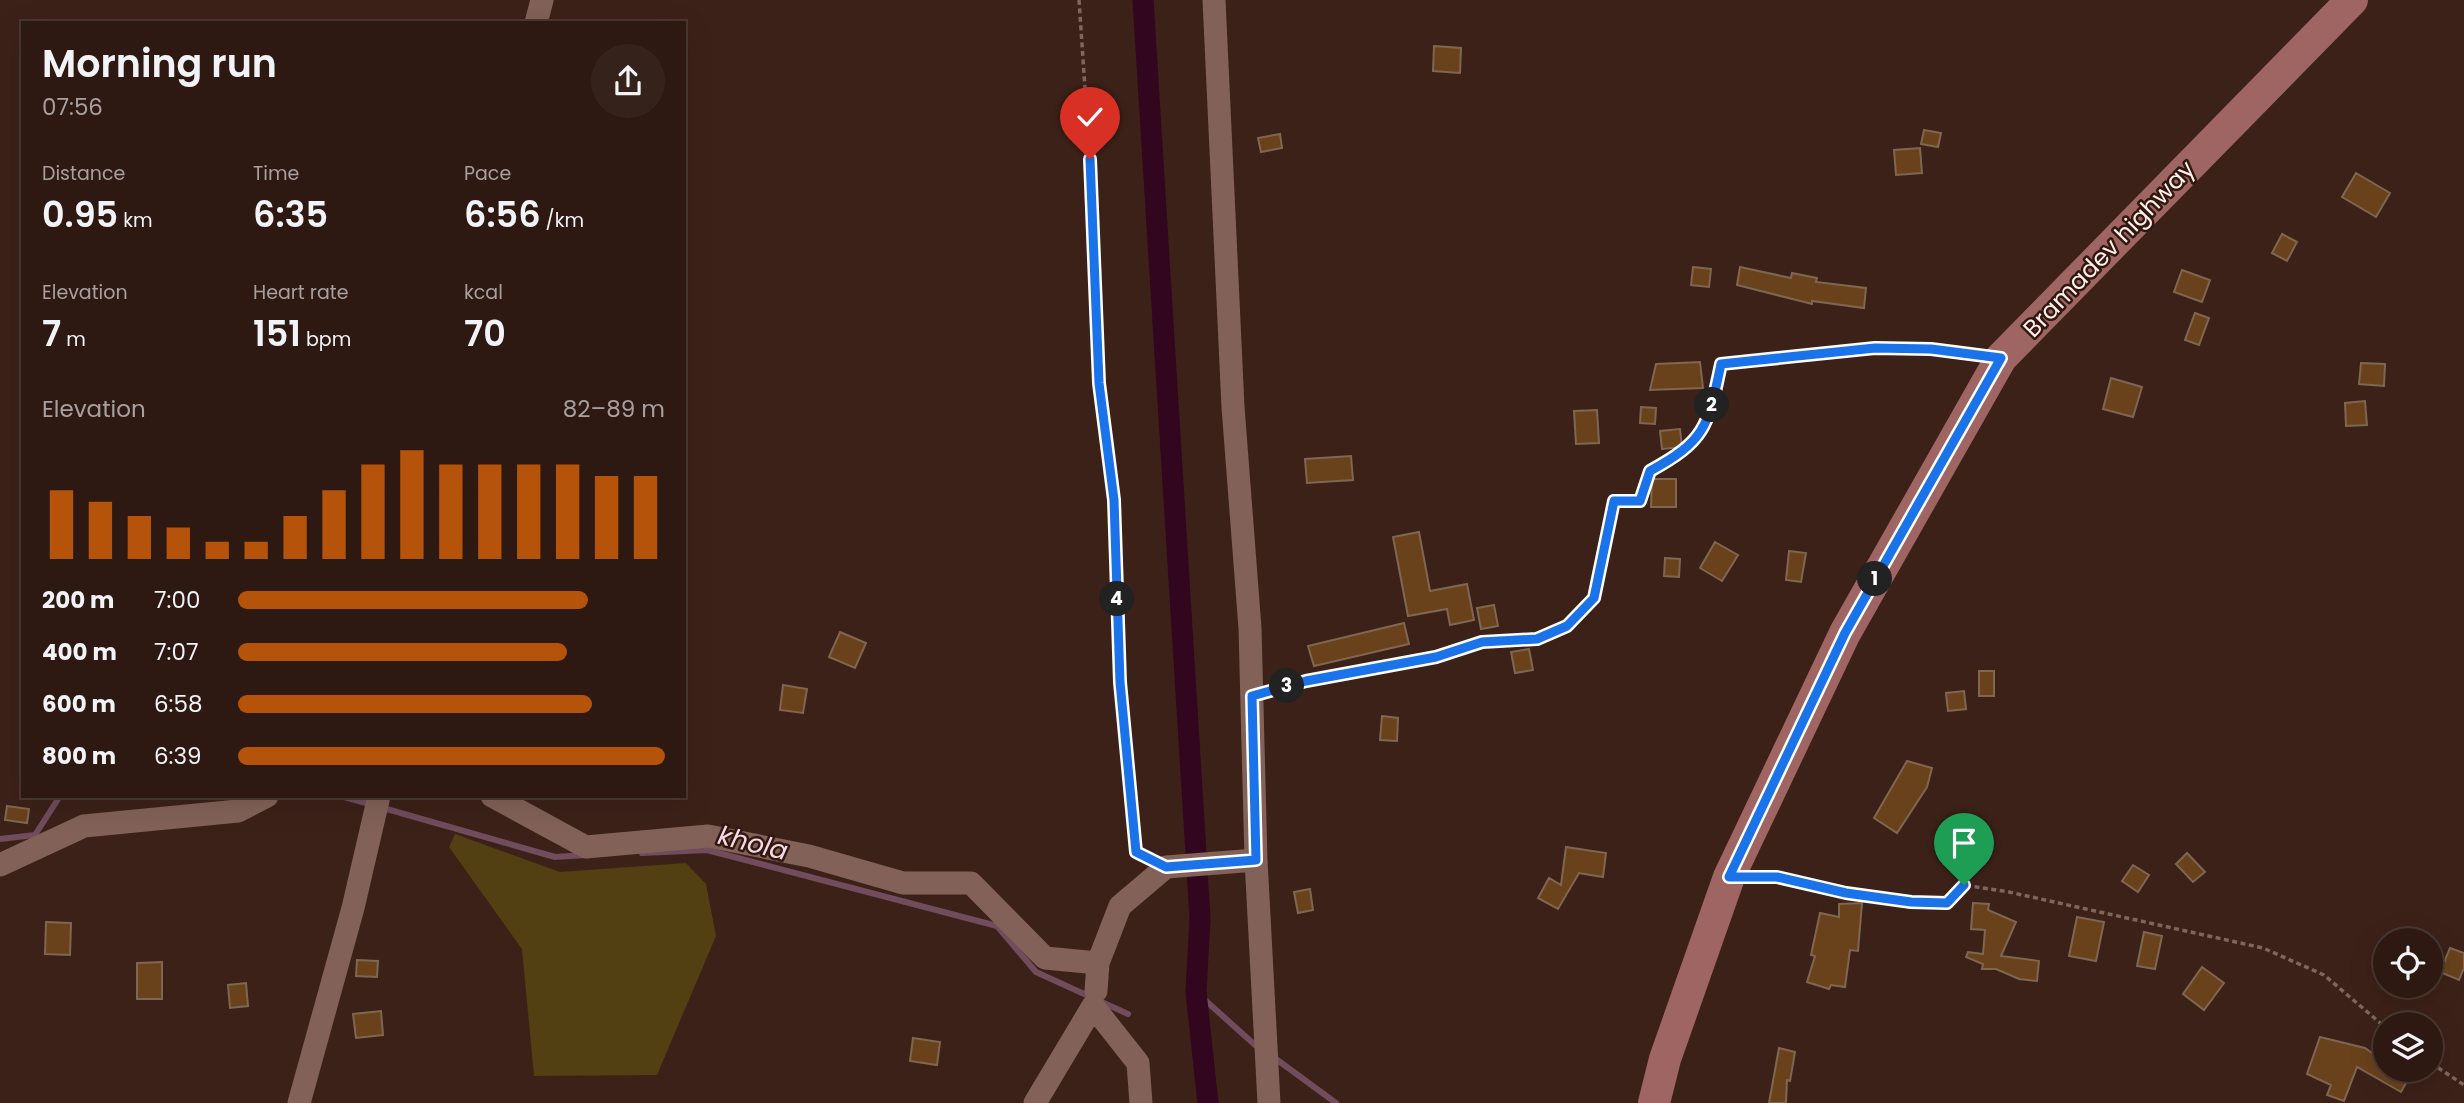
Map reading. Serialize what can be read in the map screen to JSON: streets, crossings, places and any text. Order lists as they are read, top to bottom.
{
  "streets": {
    "street": ["Bramadev highway"]
  },
  "water": ["khola"],
  "page": {
    "heading": ["Morning run", "07:56"],
    "stats": [
      ["Distance", "0.95 km"],
      ["Time", "6:35"],
      ["Pace", "6:56 /km"],
      ["Elevation", "7 m"],
      ["Heart rate", "151 bpm"],
      ["kcal", "70"]
    ],
    "chart": ["Elevation", "82–89 m"],
    "pins": [
      "2",
      "1",
      "4",
      "3"
    ],
    "list": [
      {
        "name": "200 m",
        "note": "7:00"
      },
      {
        "name": "400 m",
        "note": "7:07"
      },
      {
        "name": "600 m",
        "note": "6:58"
      },
      {
        "name": "800 m",
        "note": "6:39"
      }
    ]
  }
}
